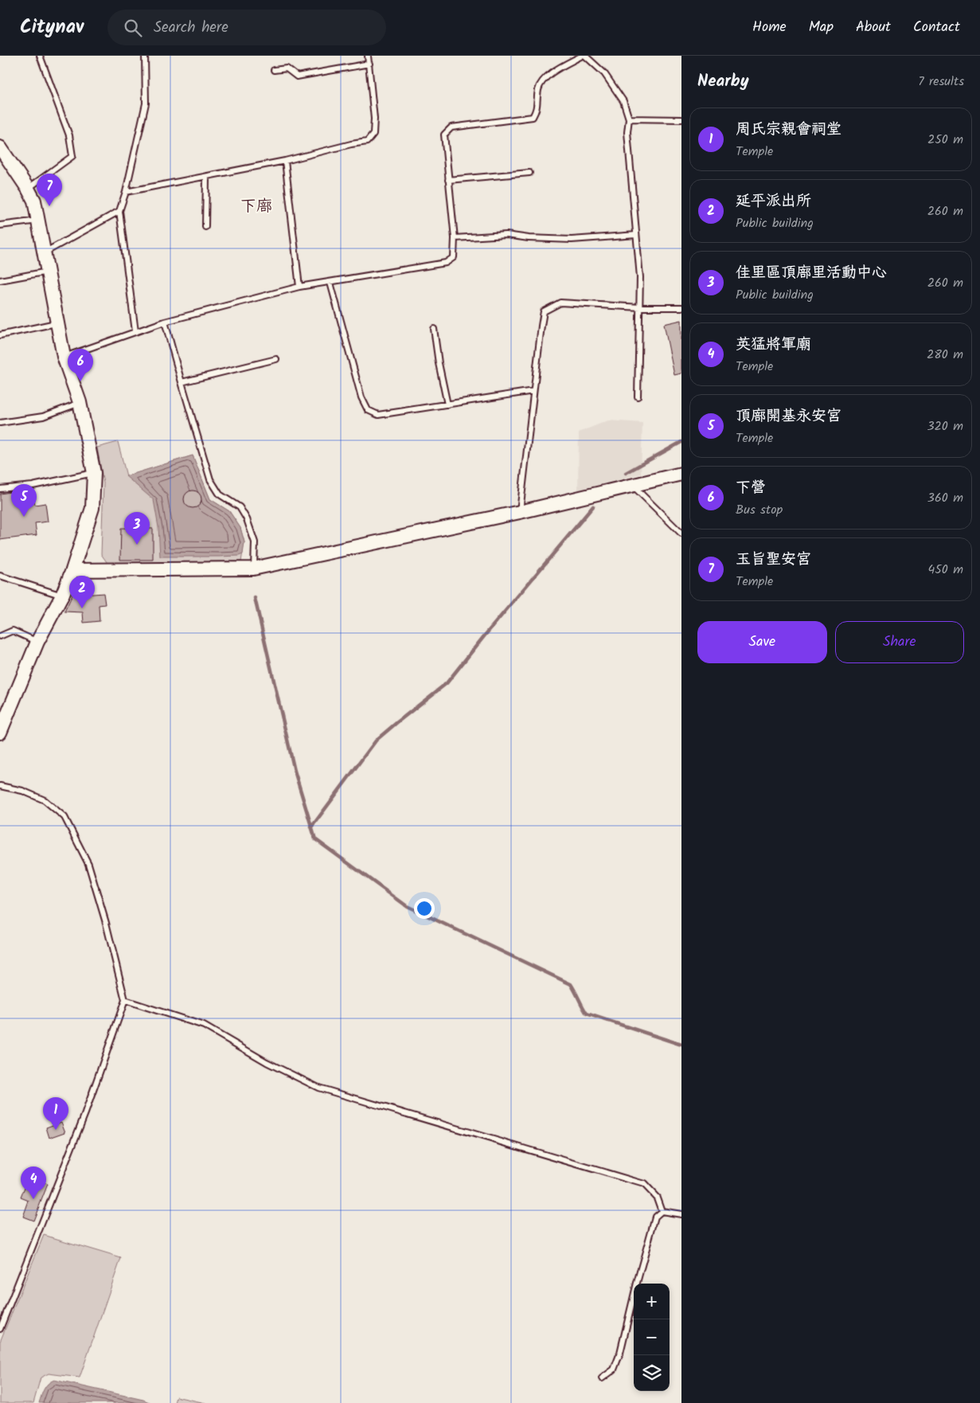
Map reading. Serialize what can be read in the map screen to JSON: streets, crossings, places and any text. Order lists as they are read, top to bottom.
{
  "districts": ["下廍"],
  "page": {
    "header": "Citynav",
    "search": "Search here",
    "nav": [
      "Home",
      "Map",
      "About",
      "Contact"
    ],
    "heading": ["Nearby", "7 results"],
    "list": [
      {
        "mark": "1",
        "name": "周氏宗親會祠堂",
        "note": "Temple",
        "value": "250 m"
      },
      {
        "mark": "2",
        "name": "延平派出所",
        "note": "Public building",
        "value": "260 m"
      },
      {
        "mark": "3",
        "name": "佳里區頂廍里活動中心",
        "note": "Public building",
        "value": "260 m"
      },
      {
        "mark": "4",
        "name": "英猛將軍廟",
        "note": "Temple",
        "value": "280 m"
      },
      {
        "mark": "5",
        "name": "頂廍開基永安宮",
        "note": "Temple",
        "value": "320 m"
      },
      {
        "mark": "6",
        "name": "下營",
        "note": "Bus stop",
        "value": "360 m"
      },
      {
        "mark": "7",
        "name": "玉旨聖安宮",
        "note": "Temple",
        "value": "450 m"
      }
    ],
    "pins": [
      "7",
      "6",
      "5",
      "3",
      "2",
      "1",
      "4"
    ],
    "buttons": ["Save", "Share"],
    "map_buttons": ["+", "−"]
  }
}
